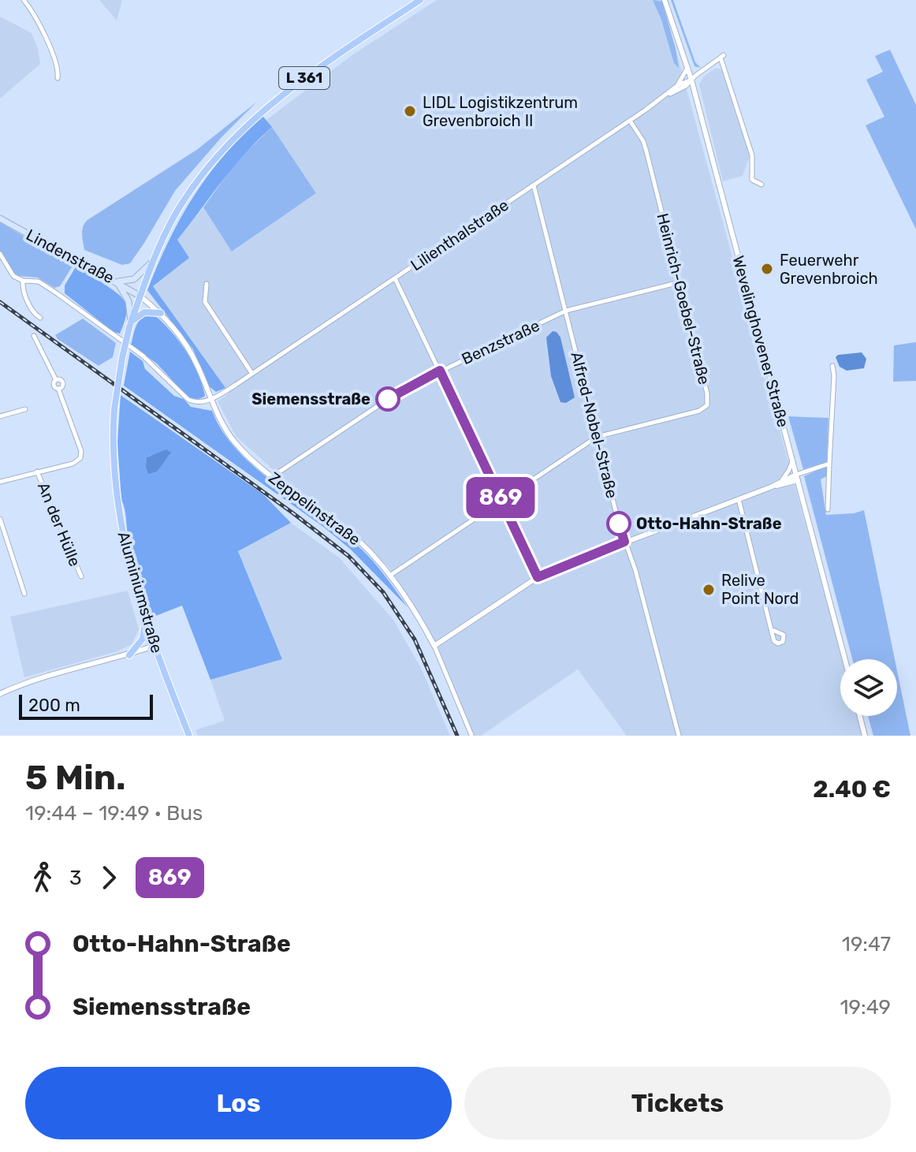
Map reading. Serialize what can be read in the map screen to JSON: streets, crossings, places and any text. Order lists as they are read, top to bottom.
{
  "streets": {
    "main road": ["L 361", "Lindenstraße", "Aluminiumstraße"],
    "street": [
      "Lilienthalstraße",
      "Heinrich-Goebel-Straße",
      "Wevelinghovener Straße",
      "Benzstraße",
      "Alfred-Nobel-Straße",
      "Zeppelinstraße",
      "An der Hülle"
    ]
  },
  "crossings": [
    ["L 361", "Lindenstraße"],
    ["L 361", "Zeppelinstraße"],
    ["L 361", "Aluminiumstraße"],
    ["Lilienthalstraße", "Heinrich-Goebel-Straße"],
    ["Lilienthalstraße", "Wevelinghovener Straße"],
    ["Lilienthalstraße", "Alfred-Nobel-Straße"],
    ["Lilienthalstraße", "Zeppelinstraße"],
    ["Lindenstraße", "Zeppelinstraße"],
    ["Lindenstraße", "Aluminiumstraße"],
    ["Heinrich-Goebel-Straße", "Benzstraße"],
    ["Heinrich-Goebel-Straße", "Alfred-Nobel-Straße"],
    ["Benzstraße", "Alfred-Nobel-Straße"],
    ["Benzstraße", "Zeppelinstraße"],
    ["Zeppelinstraße", "Aluminiumstraße"]
  ],
  "places": [
    "LIDL Logistikzentrum Grevenbroich II",
    "Feuerwehr Grevenbroich",
    "Siemensstraße",
    "Otto-Hahn-Straße",
    "Relive Point Nord"
  ],
  "lines": ["bus line 869"],
  "scale_bar": "200 m",
  "page": {
    "on_map": "869",
    "scale": "200 m",
    "heading": ["5 Min.", "19:44 – 19:49 · Bus", "2.40 €"],
    "legs": ["3", "869"],
    "list": [
      {
        "name": "Otto-Hahn-Straße",
        "value": "19:47"
      },
      {
        "name": "Siemensstraße",
        "value": "19:49"
      }
    ],
    "buttons": ["Los", "Tickets"]
  }
}
